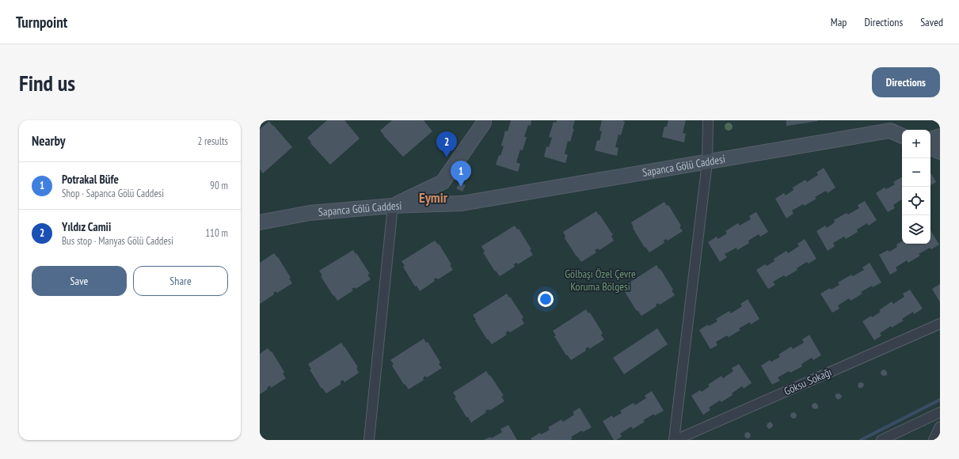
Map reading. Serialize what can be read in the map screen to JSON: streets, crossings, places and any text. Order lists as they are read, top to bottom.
{
  "streets": {
    "street": ["Sapanca Gölü Caddesi", "Göksu Sokağı"]
  },
  "districts": ["Eymir"],
  "parks": ["Gölbaşı Özel Çevre Koruma Bölgesi"],
  "page": {
    "header": "Turnpoint",
    "nav": ["Map", "Directions", "Saved"],
    "buttons": [
      "Directions",
      ["Save", "Share"]
    ],
    "title": "Find us",
    "heading": ["Nearby", "2 results"],
    "map_buttons": ["+", "−"],
    "pins": ["2", "1"],
    "list": [
      {
        "mark": "1",
        "name": "Potrakal Büfe",
        "note": "Shop · Sapanca Gölü Caddesi",
        "value": "90 m"
      },
      {
        "mark": "2",
        "name": "Yıldız Camii",
        "note": "Bus stop · Manyas Gölü Caddesi",
        "value": "110 m"
      }
    ]
  }
}
